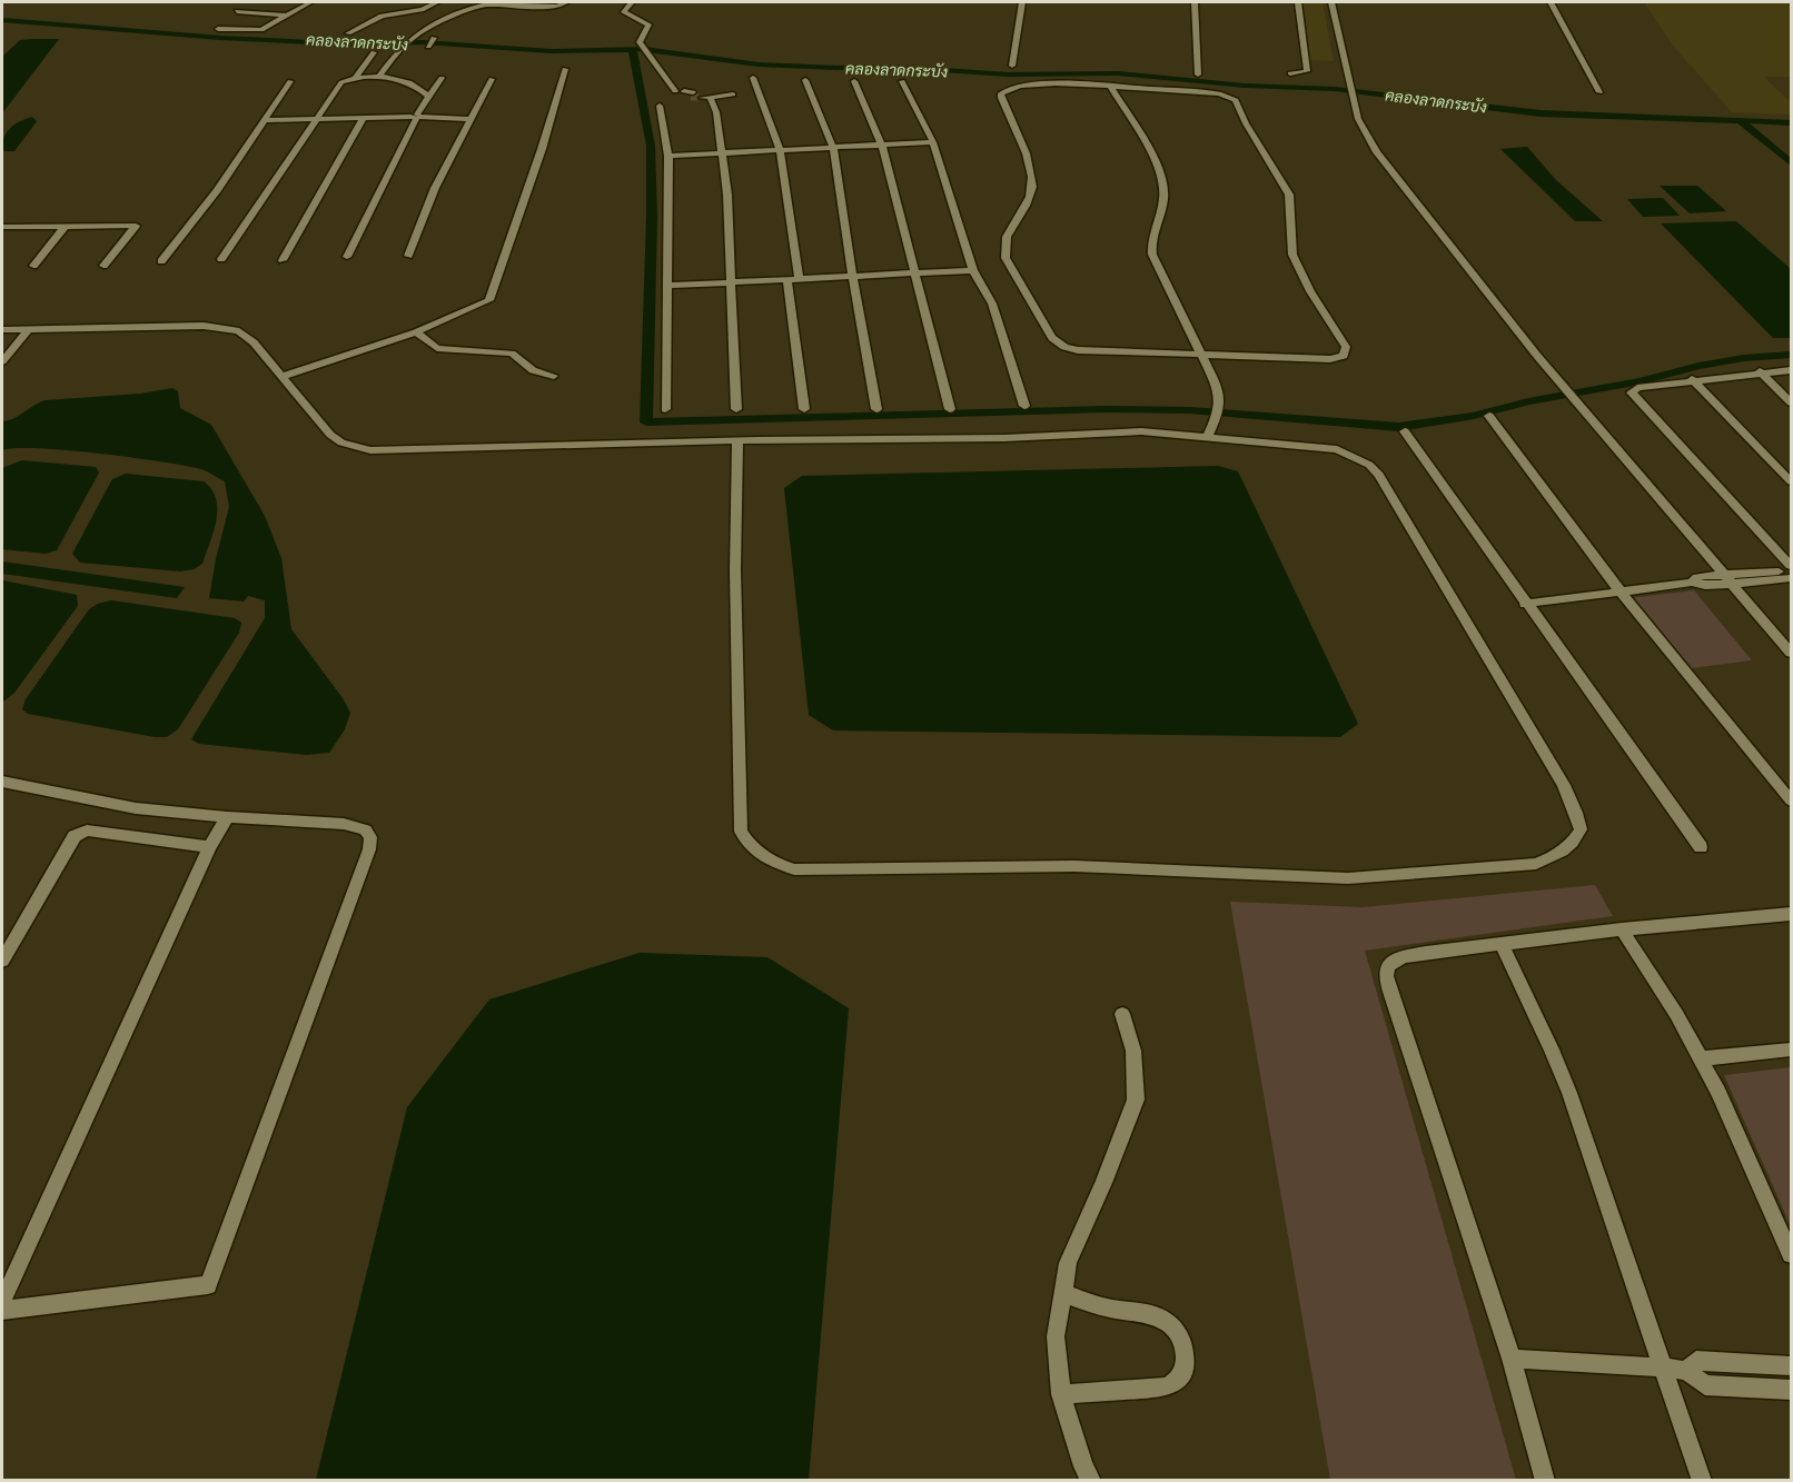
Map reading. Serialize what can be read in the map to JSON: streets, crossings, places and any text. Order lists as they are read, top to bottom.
{
  "water": ["คลองลาดกระบัง"]
}
